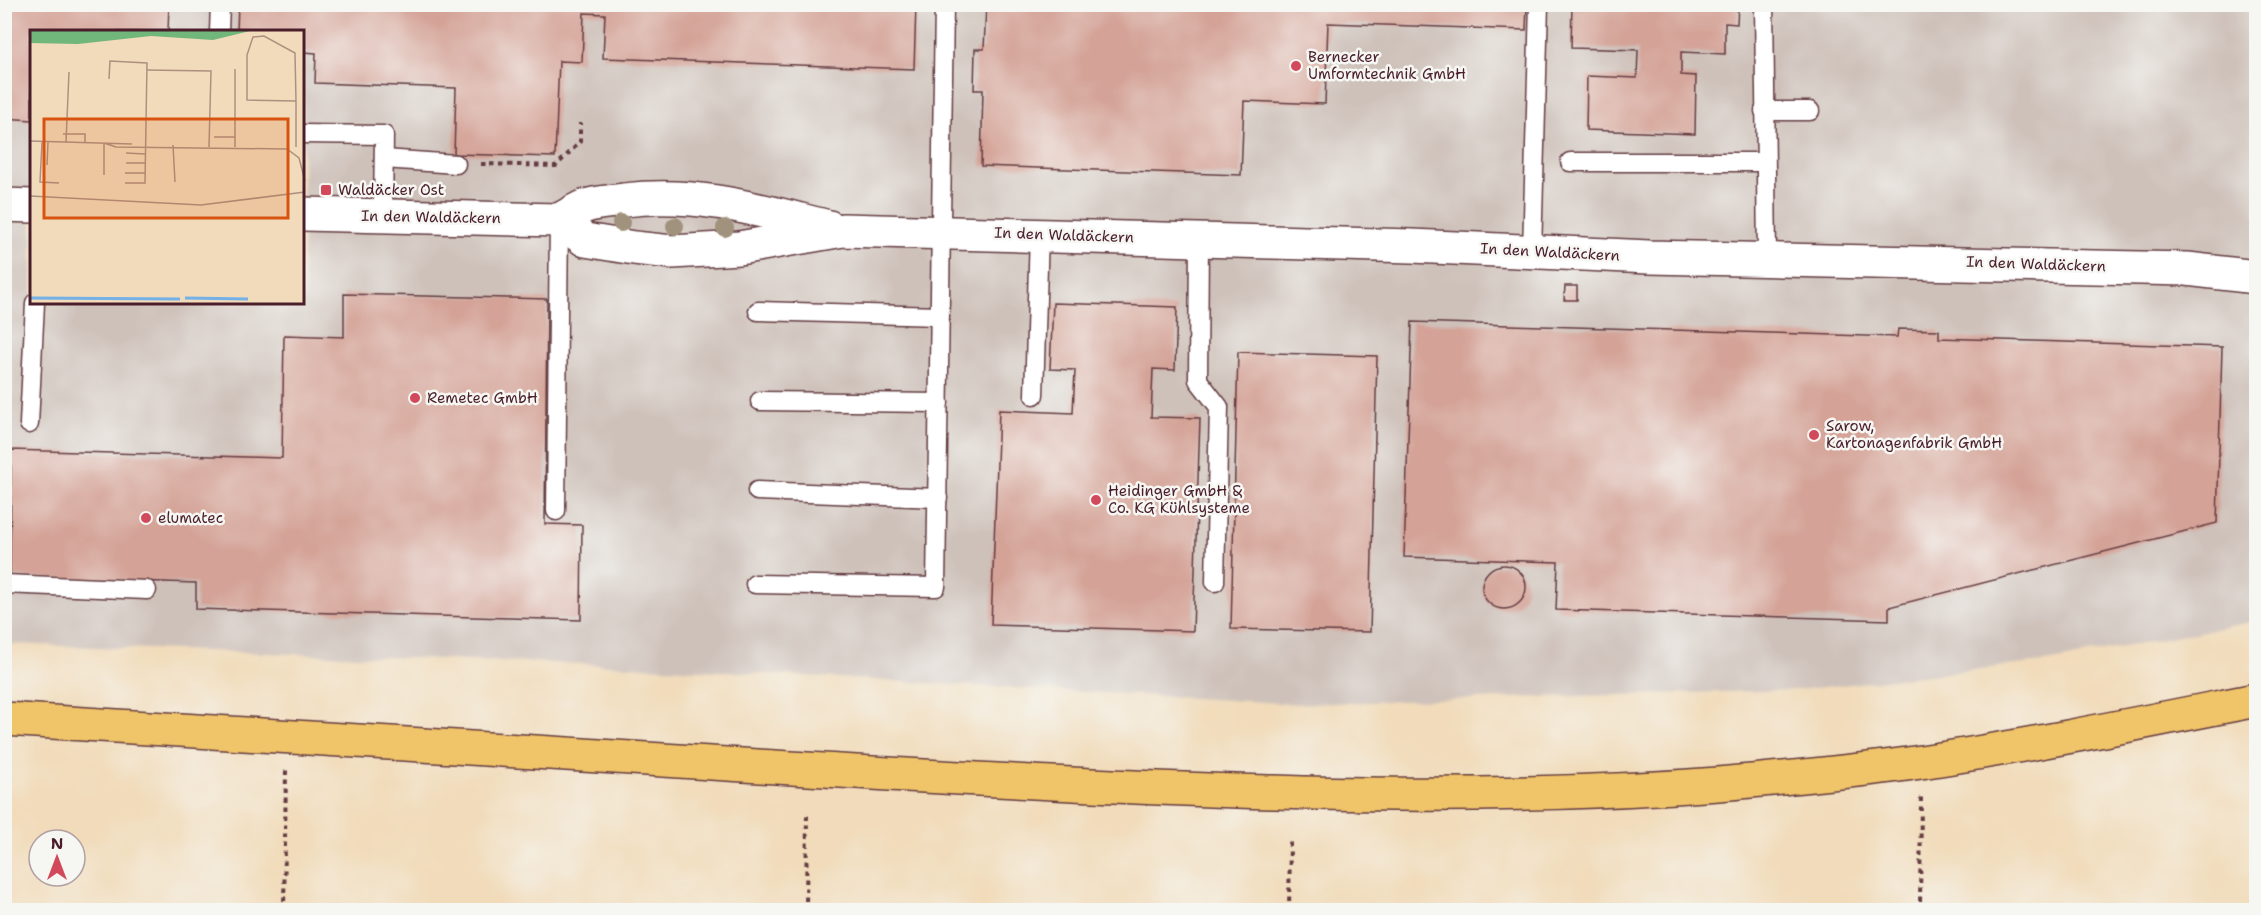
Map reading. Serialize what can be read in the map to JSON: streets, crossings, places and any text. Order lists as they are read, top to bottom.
{
  "streets": {
    "street": ["In den Waldäckern"]
  },
  "places": {
    "other": [
      "Bernecker Umformtechnik GmbH",
      "Remetec GmbH",
      "Sarow, Kartonagenfabrik GmbH",
      "Heidinger GmbH & Co. KG Kühlsysteme",
      "elumatec"
    ],
    "transit": ["Waldäcker Ost"]
  },
  "north": "top"
}
